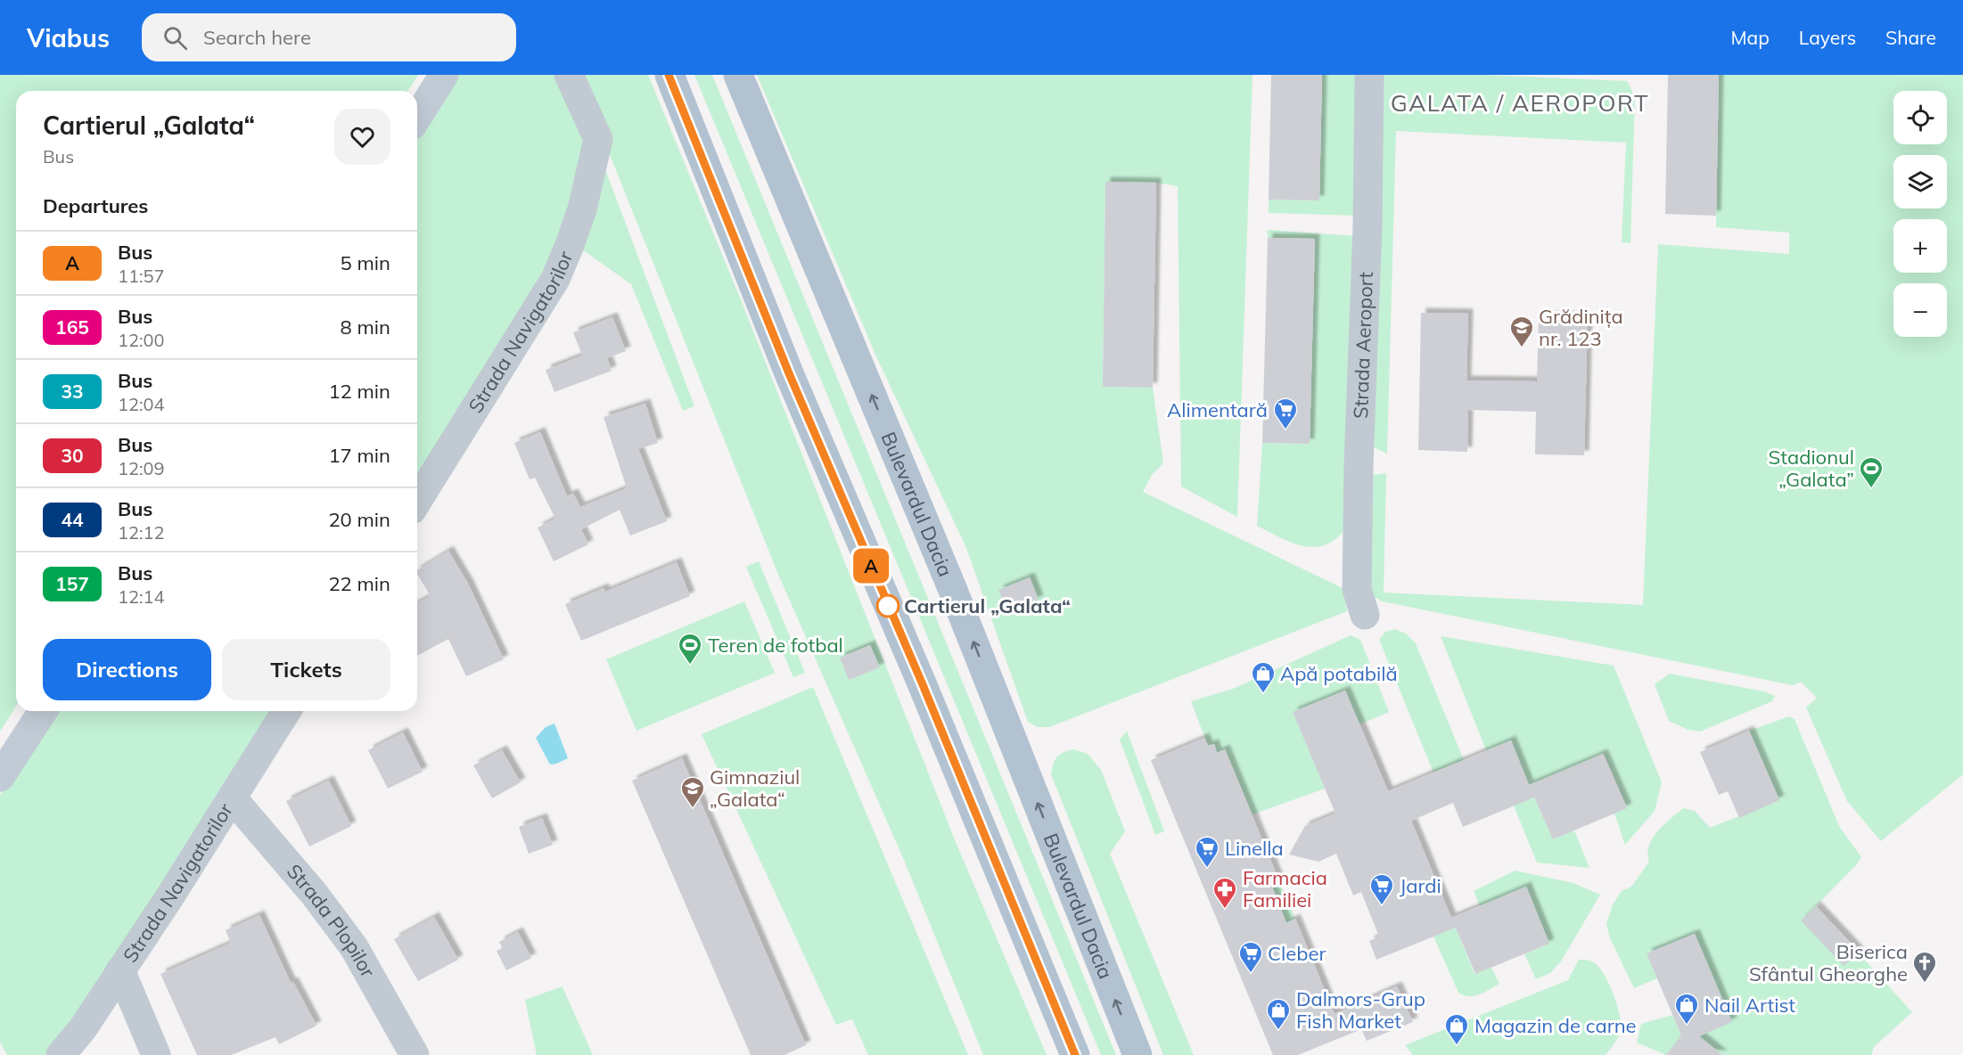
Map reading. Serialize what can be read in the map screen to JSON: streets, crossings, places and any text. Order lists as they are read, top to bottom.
{
  "streets": {
    "main road": ["Bulevardul Dacia"],
    "street": ["Strada Navigatorilor", "Strada Aeroport", "Strada Plopilor"]
  },
  "crossings": [
    ["Strada Navigatorilor", "Strada Plopilor"]
  ],
  "districts": ["GALATA / AEROPORT"],
  "places": {
    "school or university": ["Grădinița nr. 123", "Gimnaziul „Galata“"],
    "supermarket": [
      "Alimentară",
      "Linella",
      "Jardi",
      "Cleber"
    ],
    "sports": ["Stadionul „Galata”", "Teren de fotbal"],
    "other": ["Cartierul „Galata“"],
    "shop": [
      "Apă potabilă",
      "Nail Artist",
      "Dalmors-Grup Fish Market",
      "Magazin de carne"
    ],
    "pharmacy": ["Farmacia Familiei"],
    "church": ["Biserica Sfântul Gheorghe"]
  },
  "lines": ["bus line A"],
  "page": {
    "header": "Viabus",
    "search": "Search here",
    "nav": ["Map", "Layers", "Share"],
    "on_map": "A",
    "map_buttons": ["+", "−"],
    "heading": [
      ["Cartierul „Galata“", "Bus"],
      "Departures"
    ],
    "list": [
      {
        "mark": "A",
        "name": "Bus",
        "note": "11:57",
        "value": "5 min"
      },
      {
        "mark": "165",
        "name": "Bus",
        "note": "12:00",
        "value": "8 min"
      },
      {
        "mark": "33",
        "name": "Bus",
        "note": "12:04",
        "value": "12 min"
      },
      {
        "mark": "30",
        "name": "Bus",
        "note": "12:09",
        "value": "17 min"
      },
      {
        "mark": "44",
        "name": "Bus",
        "note": "12:12",
        "value": "20 min"
      },
      {
        "mark": "157",
        "name": "Bus",
        "note": "12:14",
        "value": "22 min"
      }
    ],
    "buttons": ["Directions", "Tickets"]
  }
}
